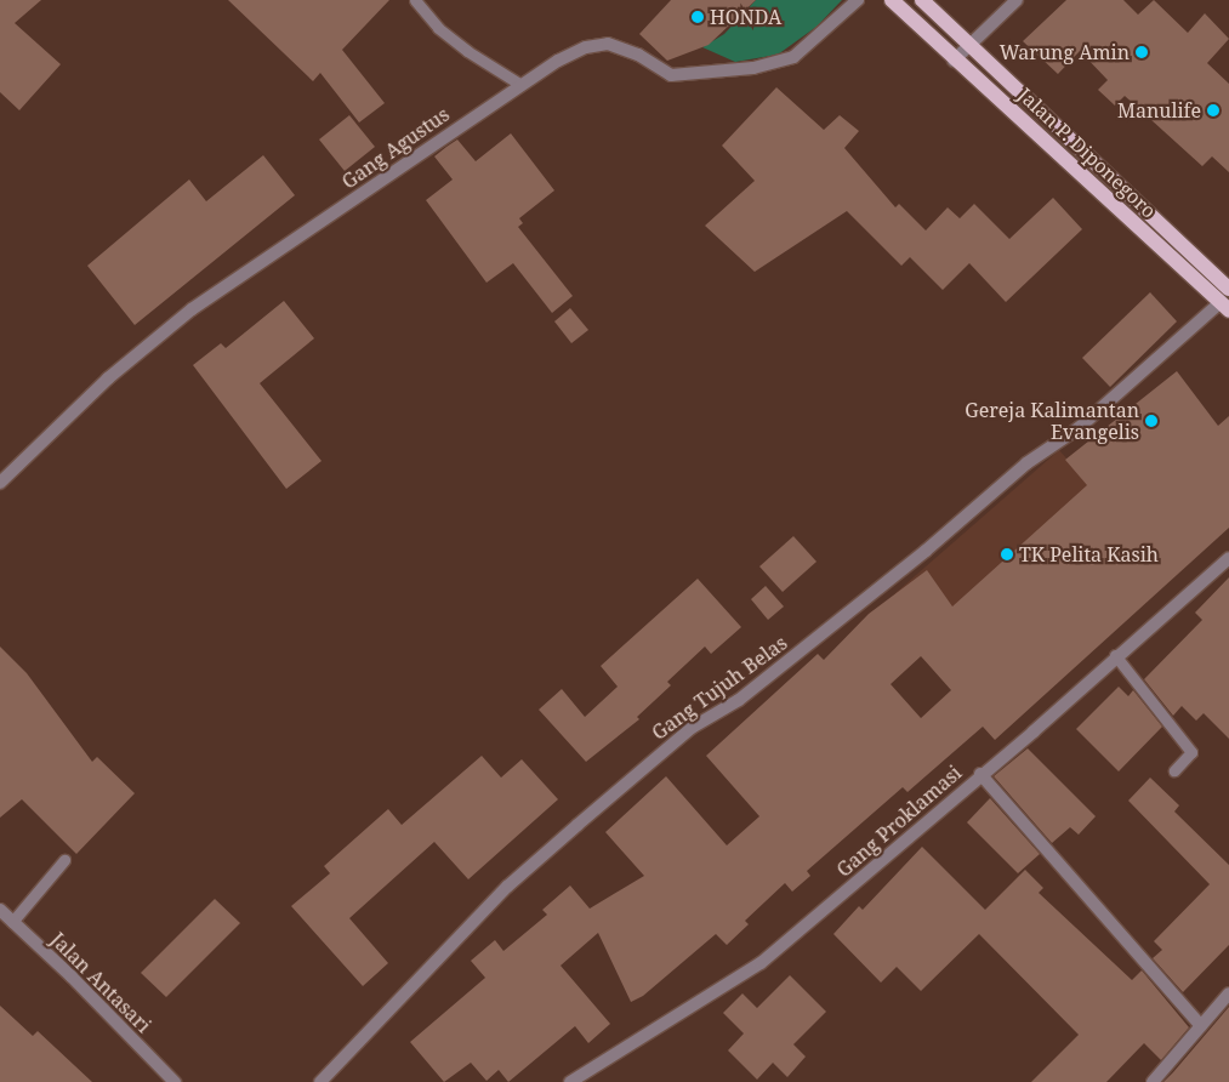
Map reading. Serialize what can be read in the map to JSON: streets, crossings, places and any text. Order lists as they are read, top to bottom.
{
  "streets": {
    "main road": ["Jalan P. Diponegoro"],
    "street": [
      "Gang Agustus",
      "Gang Tujuh Belas",
      "Gang Proklamasi",
      "Jalan Antasari"
    ]
  },
  "crossings": [
    ["Jalan P. Diponegoro", "Gang Tujuh Belas"]
  ],
  "places": [
    "HONDA",
    "Warung Amin",
    "Manulife",
    "Gereja Kalimantan Evangelis",
    "TK Pelita Kasih"
  ]
}
